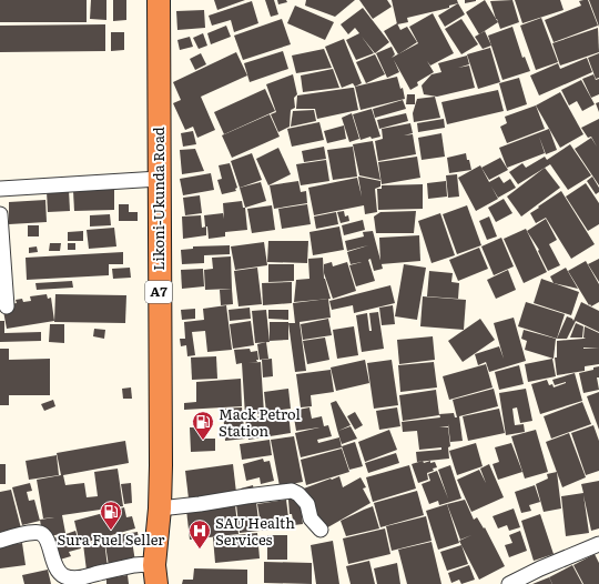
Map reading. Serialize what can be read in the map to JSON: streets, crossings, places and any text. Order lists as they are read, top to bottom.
{
  "streets": {
    "highway": ["Likoni-Ukunda Road", "A7"]
  },
  "places": {
    "fuel station": ["Mack Petrol Station", "Sura Fuel Seller"],
    "hospital": ["SAU Health Services"]
  }
}
